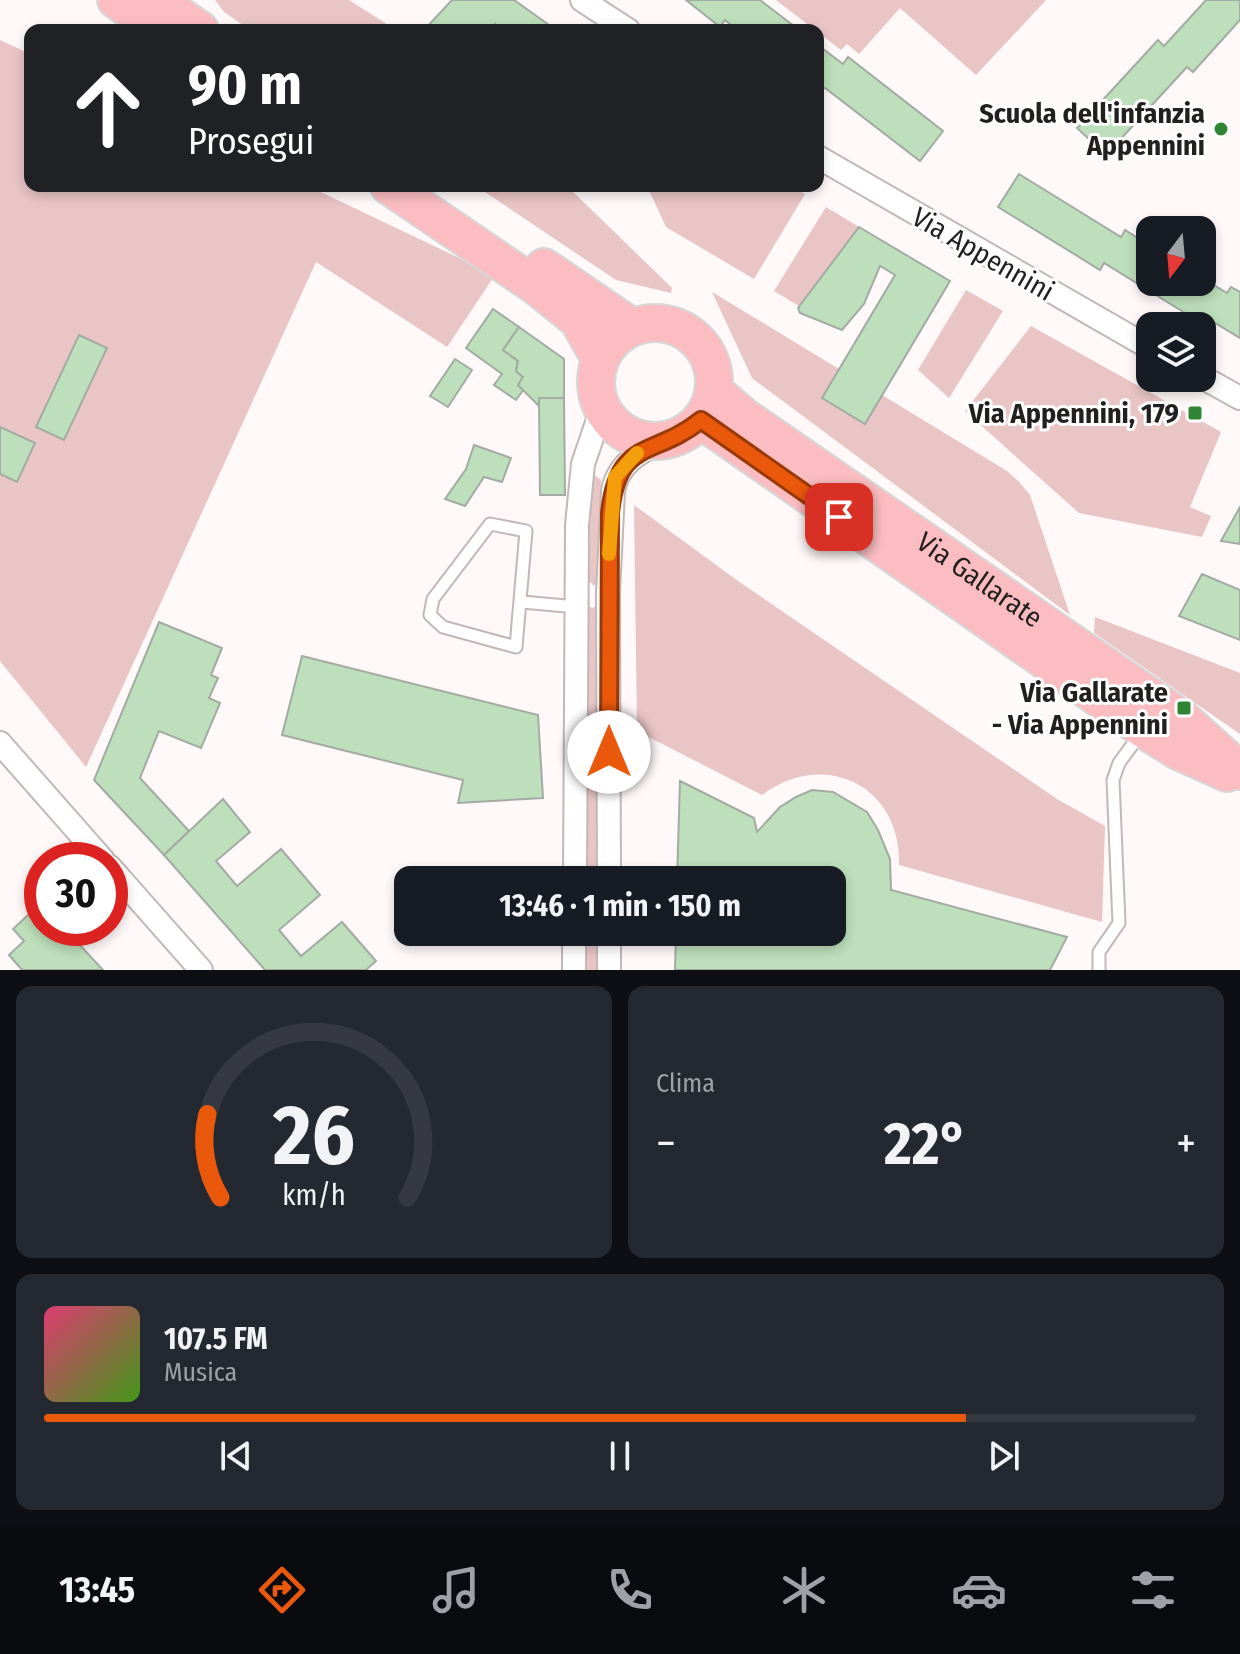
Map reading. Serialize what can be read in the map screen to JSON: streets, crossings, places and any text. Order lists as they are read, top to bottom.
{
  "streets": {
    "main road": ["Via Gallarate"],
    "street": ["Via Appennini"]
  },
  "places": {
    "other": ["Scuola dell'infanzia Appennini"],
    "transit": ["Via Appennini, 179", "Via Gallarate - Via Appennini"]
  },
  "north": "bottom",
  "page": {
    "turn": ["90 m", "Prosegui"],
    "limit": "30",
    "trip": "13:46 · 1 min · 150 m",
    "tile": "Clima",
    "heat": ["−", "22°", "+"],
    "song": ["107.5 FM", "Musica"],
    "tabs": "13:45",
    "gauge": ["26", "km/h"]
  }
}
